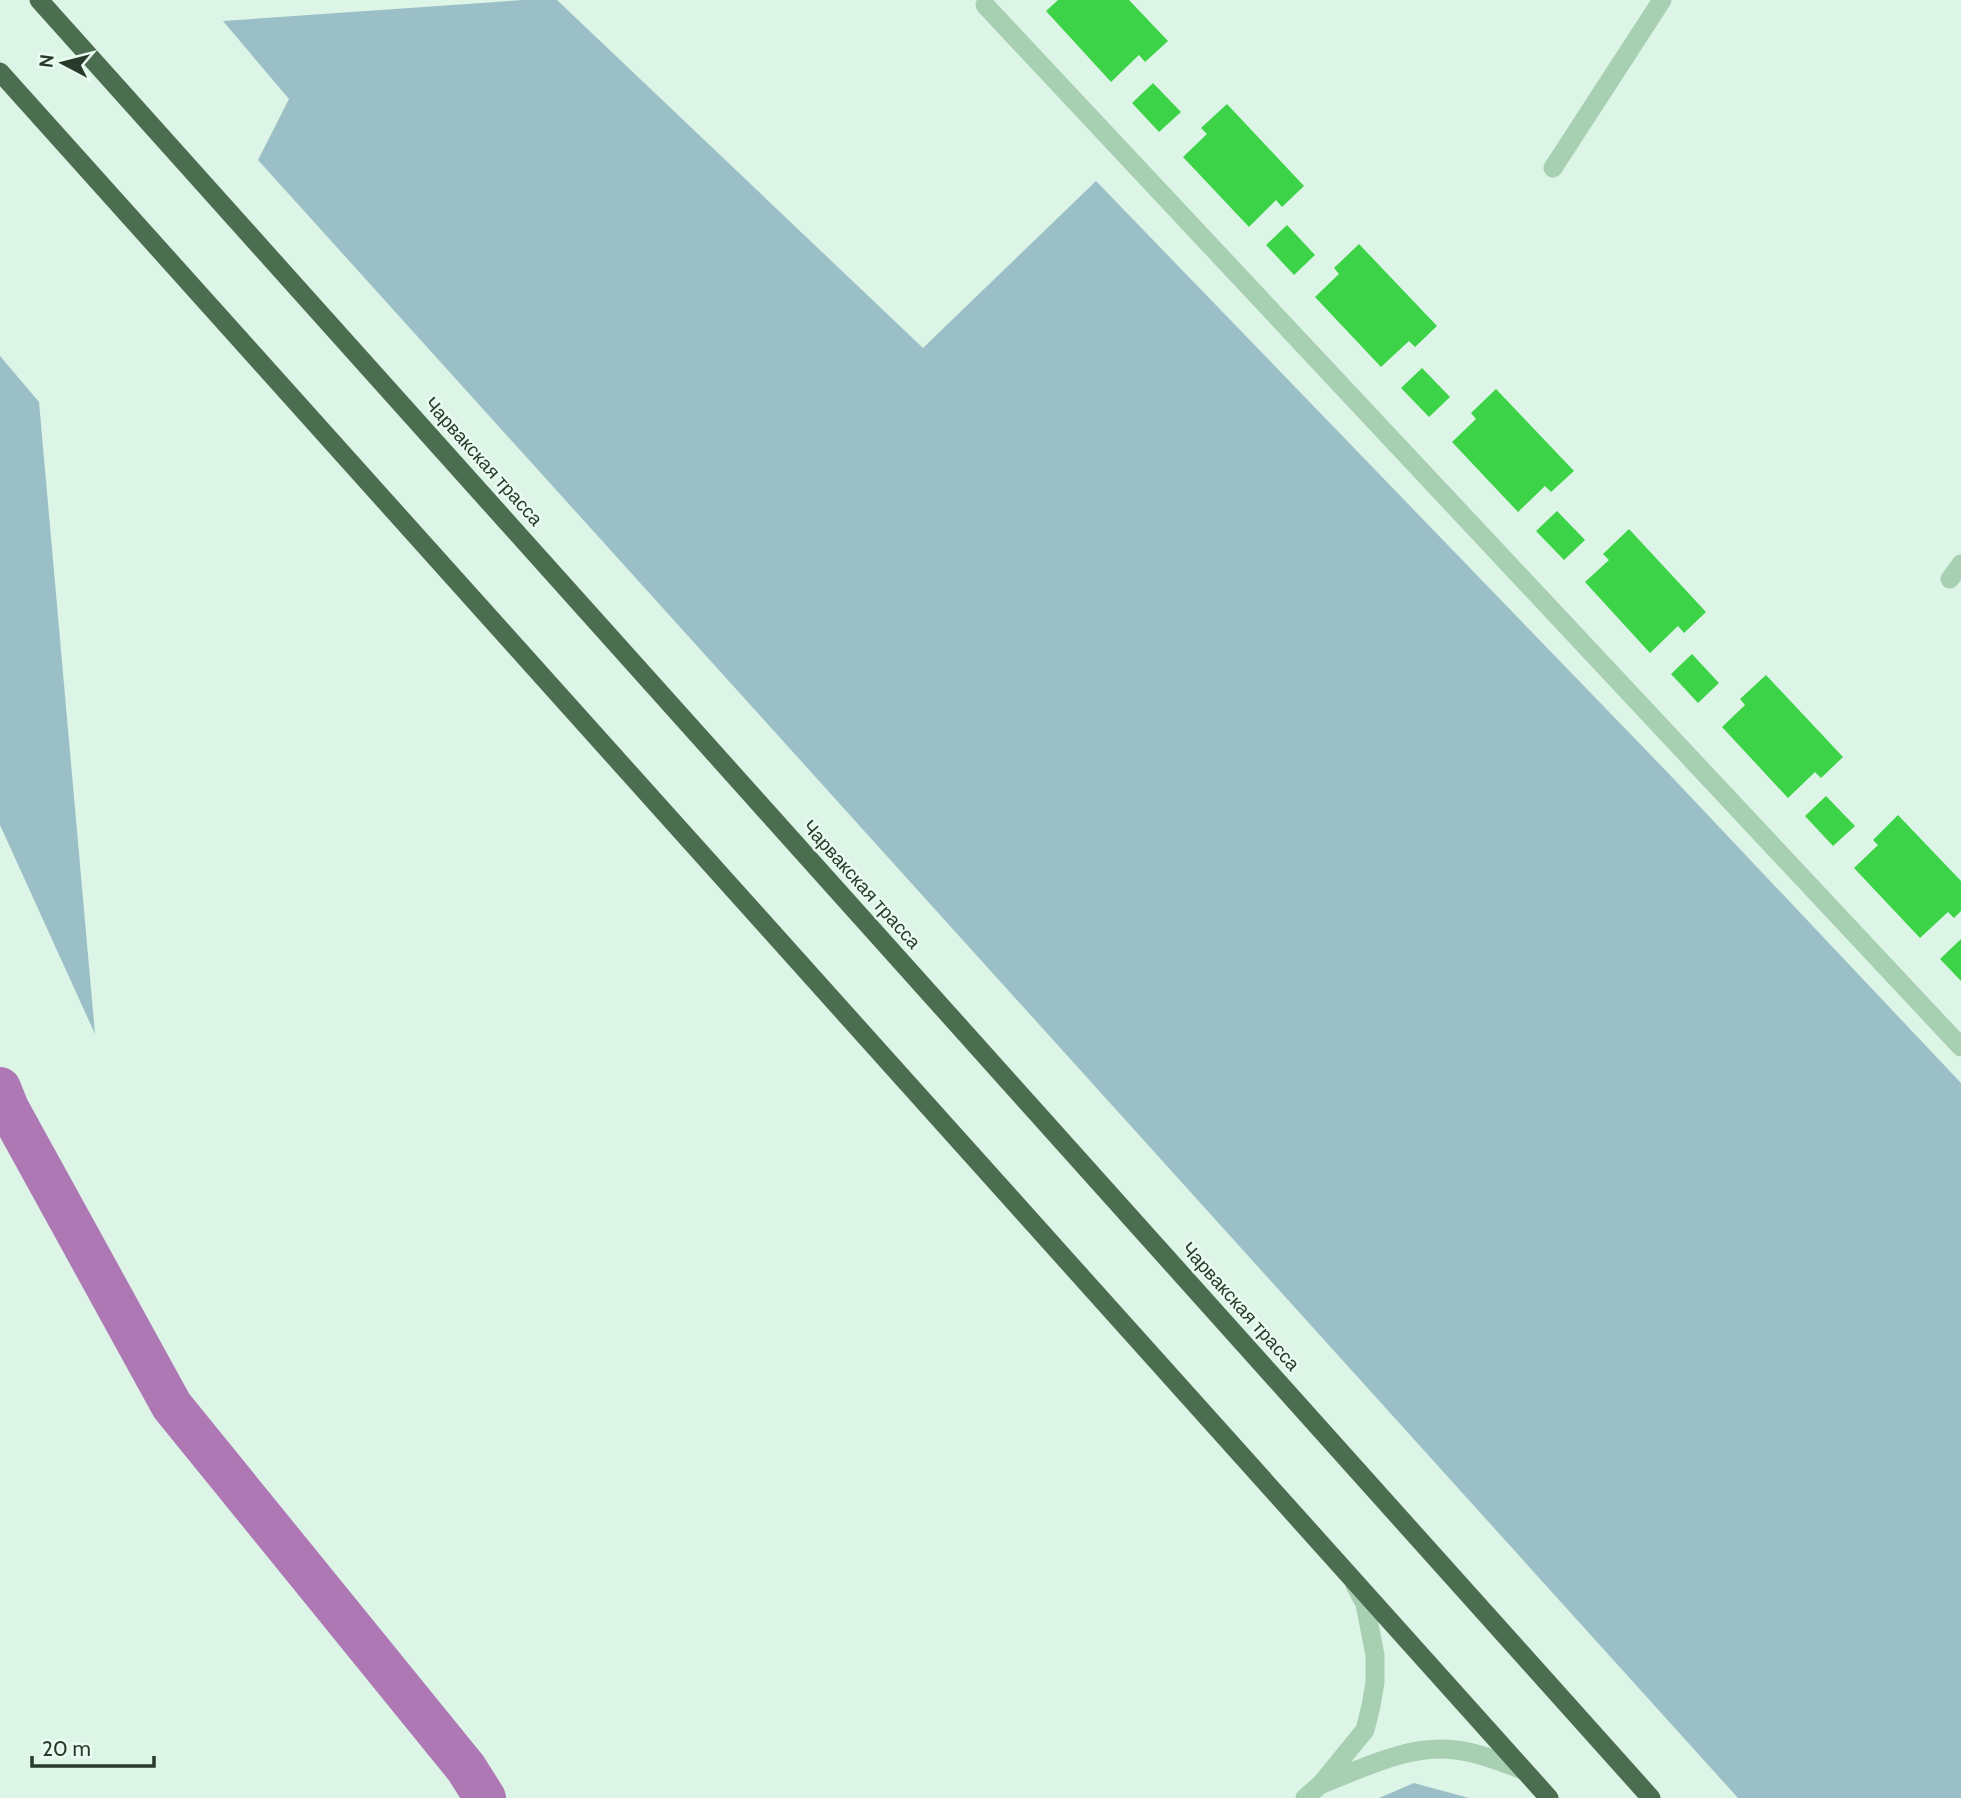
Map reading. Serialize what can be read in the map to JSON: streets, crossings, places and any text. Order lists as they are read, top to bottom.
{
  "streets": {
    "highway": ["Чарвакская трасса"]
  },
  "scale_bar": "20 m",
  "north": "left"
}
